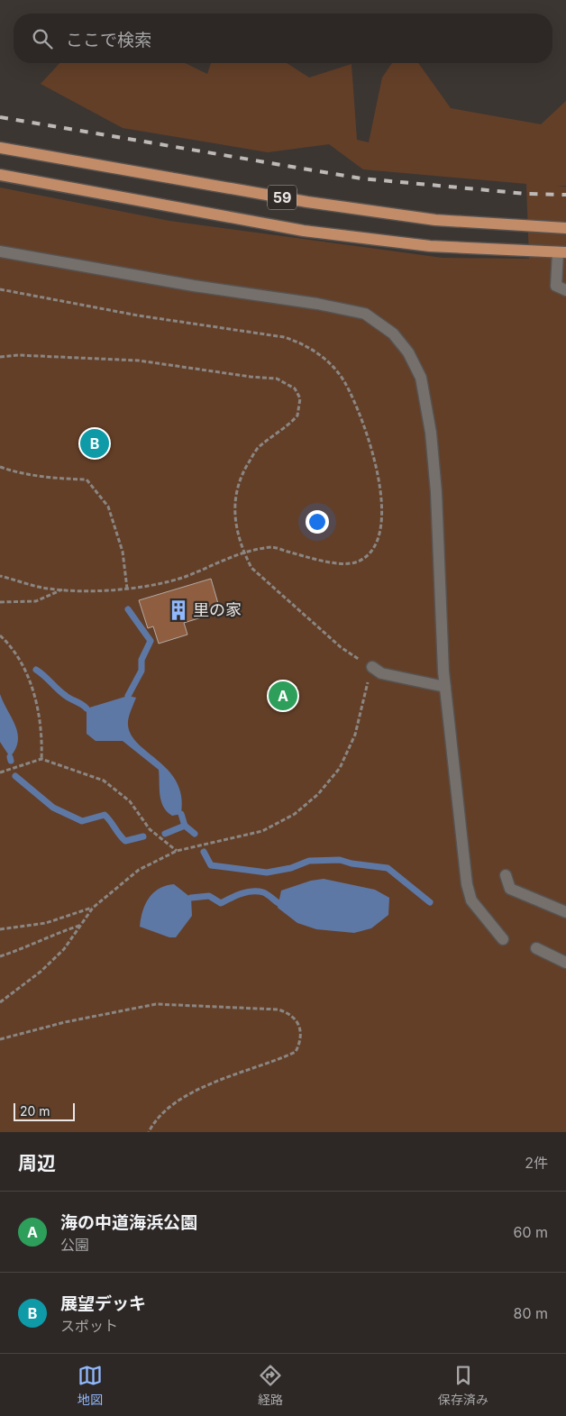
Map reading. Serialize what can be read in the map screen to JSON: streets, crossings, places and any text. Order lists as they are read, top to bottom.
{
  "streets": {
    "main road": ["59"]
  },
  "places": {
    "building": ["里の家"]
  },
  "scale_bar": "20 m",
  "page": {
    "search": "ここで検索",
    "pins": ["B", "A"],
    "scale": "20 m",
    "heading": ["周辺", "2件"],
    "list": [
      {
        "mark": "A",
        "name": "海の中道海浜公園",
        "note": "公園",
        "value": "60 m"
      },
      {
        "mark": "B",
        "name": "展望デッキ",
        "note": "スポット",
        "value": "80 m"
      }
    ],
    "nav": ["地図", "経路", "保存済み"]
  }
}
